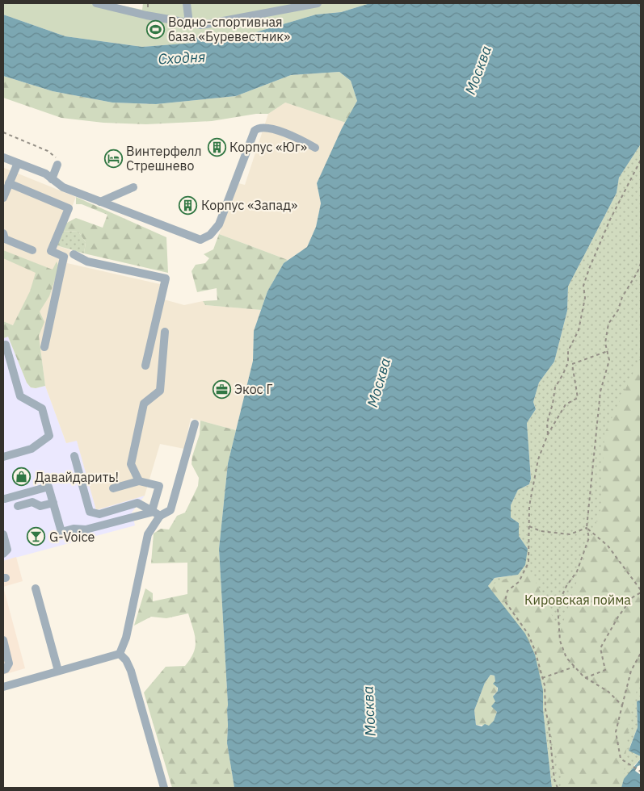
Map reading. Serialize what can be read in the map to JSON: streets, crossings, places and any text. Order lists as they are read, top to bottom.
{
  "water": ["Сходня", "Москва"],
  "parks": ["Кировская пойма"],
  "places": {
    "sports": ["Водно-спортивная база «Буревестник»"],
    "building": ["Корпус «Юг»", "Корпус «Запад»"],
    "hotel": ["Винтерфелл Стрешнево"],
    "office": ["Экос Г"],
    "shop": ["Давайдарить!"],
    "bar": ["G-Voice"]
  }
}
